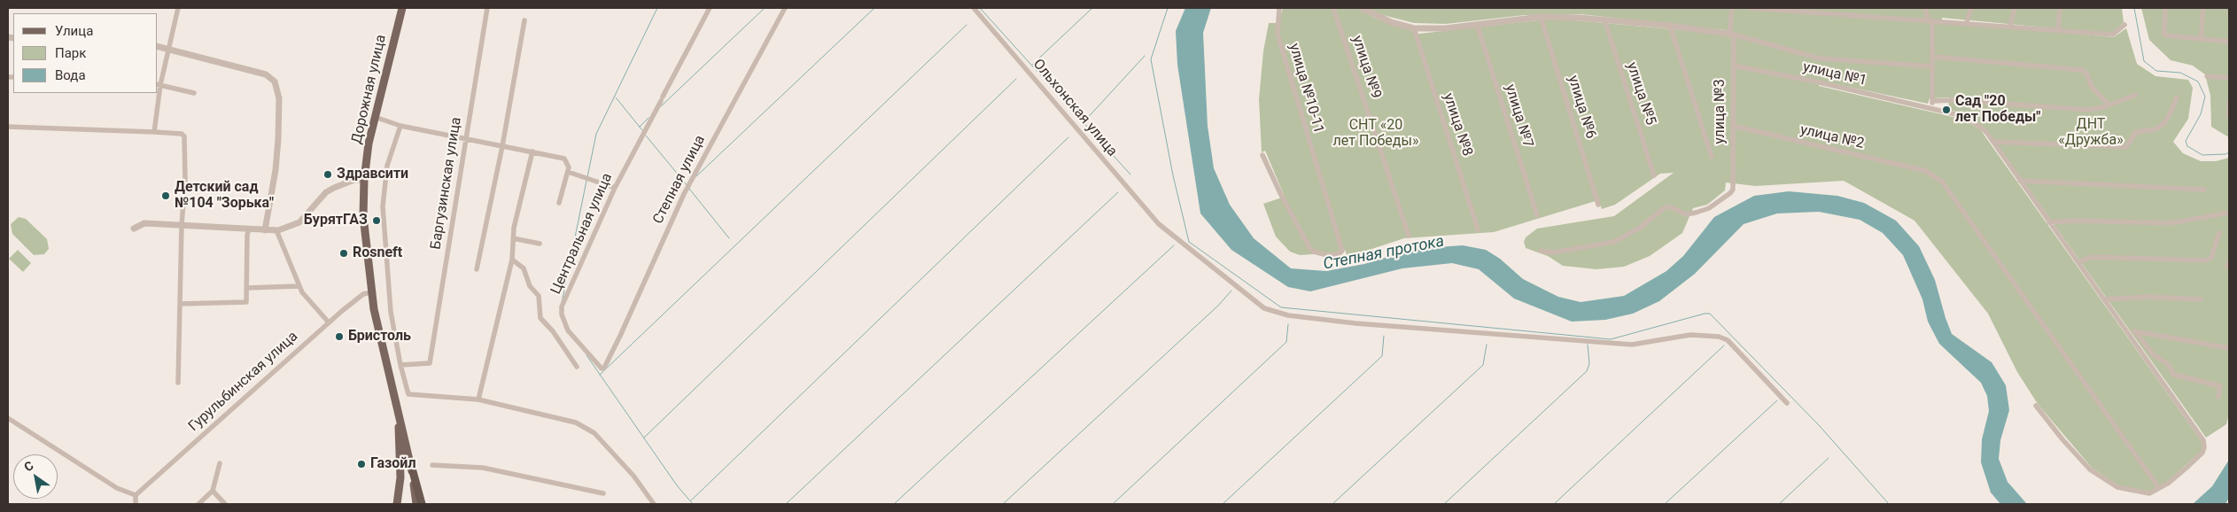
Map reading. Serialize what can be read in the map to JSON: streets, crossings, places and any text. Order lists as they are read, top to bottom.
{
  "streets": {
    "main road": ["Дорожная улица"],
    "street": [
      "улица №9",
      "улица №1",
      "улица №10-11",
      "улица №5",
      "улица №6",
      "Ольхонская улица",
      "улица №3",
      "улица №7",
      "улица №8",
      "улица №2",
      "Степная улица",
      "Баргузинская улица",
      "Центральная улица",
      "Гурульбинская улица"
    ]
  },
  "crossings": [
    ["улица №1", "улица №3"],
    ["улица №1", "улица №2"],
    ["Дорожная улица", "Гурульбинская улица"],
    ["улица №3", "улица №2"],
    ["Степная улица", "Центральная улица"]
  ],
  "water": ["Степная протока"],
  "parks": ["ДНТ «Дружба»", "СНТ «20 лет Победы»"],
  "places": [
    "Сад \"20 лет Победы\"",
    "Здравсити",
    "Детский сад №104 \"Зорька\"",
    "БурятГАЗ",
    "Rosneft",
    "Бристоль",
    "Газойл"
  ],
  "legend": ["Улица", "Парк", "Вода"],
  "north": "top left"
}
